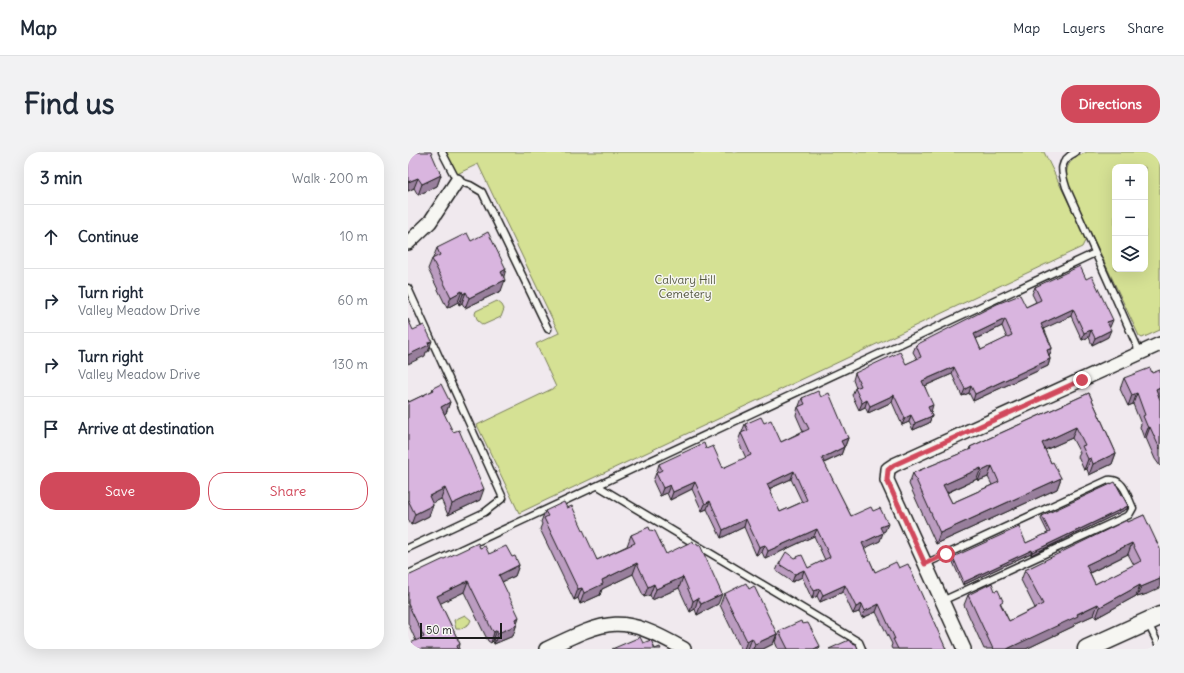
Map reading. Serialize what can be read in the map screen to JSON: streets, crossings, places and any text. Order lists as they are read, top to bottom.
{
  "parks": ["Calvary Hill Cemetery"],
  "scale_bar": "50 m",
  "page": {
    "header": "Map",
    "nav": ["Map", "Layers", "Share"],
    "buttons": [
      "Directions",
      ["Save", "Share"]
    ],
    "title": "Find us",
    "heading": ["3 min", "Walk · 200 m"],
    "map_buttons": ["+", "−"],
    "list": [
      ["Continue", "10 m"],
      ["Turn right", "Valley Meadow Drive", "60 m"],
      ["Turn right", "Valley Meadow Drive", "130 m"],
      "Arrive at destination"
    ],
    "scale": "50 m"
  }
}
